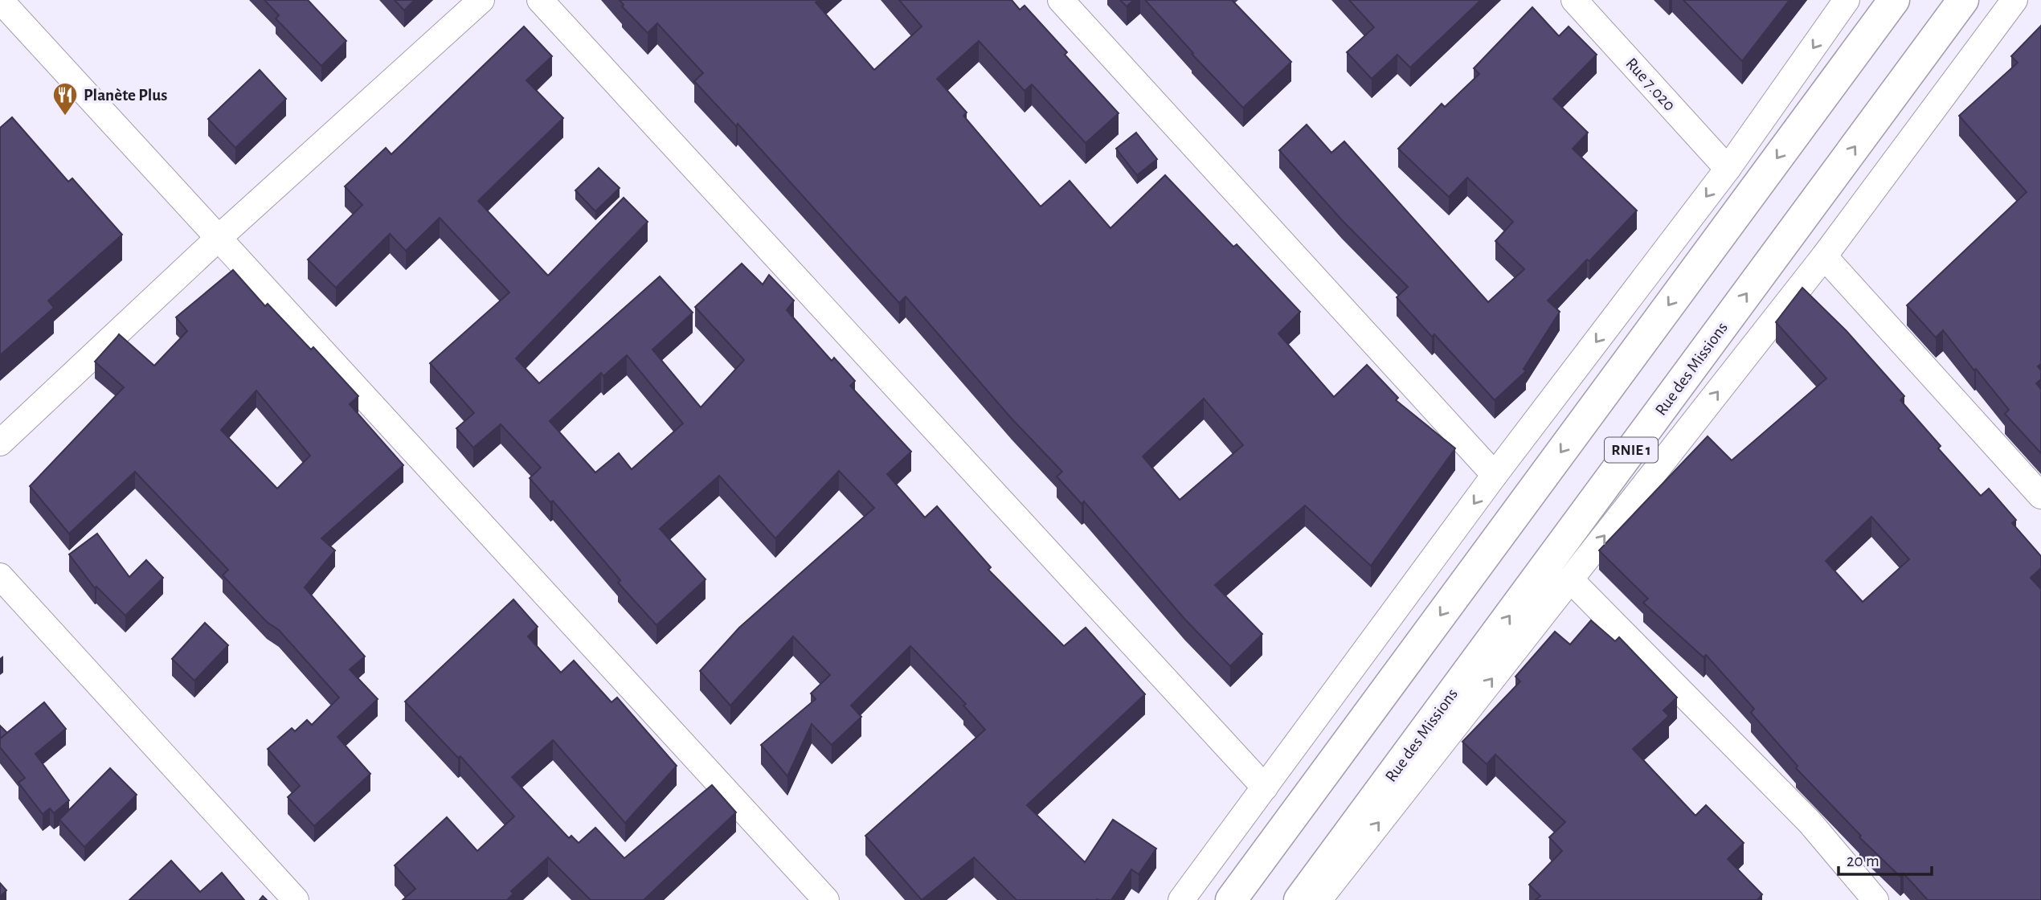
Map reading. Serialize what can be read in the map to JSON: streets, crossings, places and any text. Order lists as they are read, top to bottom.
{
  "streets": {
    "highway": ["Rue des Missions", "RNIE 1"],
    "street": ["Rue 7.020"]
  },
  "places": {
    "restaurant": ["Planète Plus"]
  },
  "scale_bar": "20 m"
}
